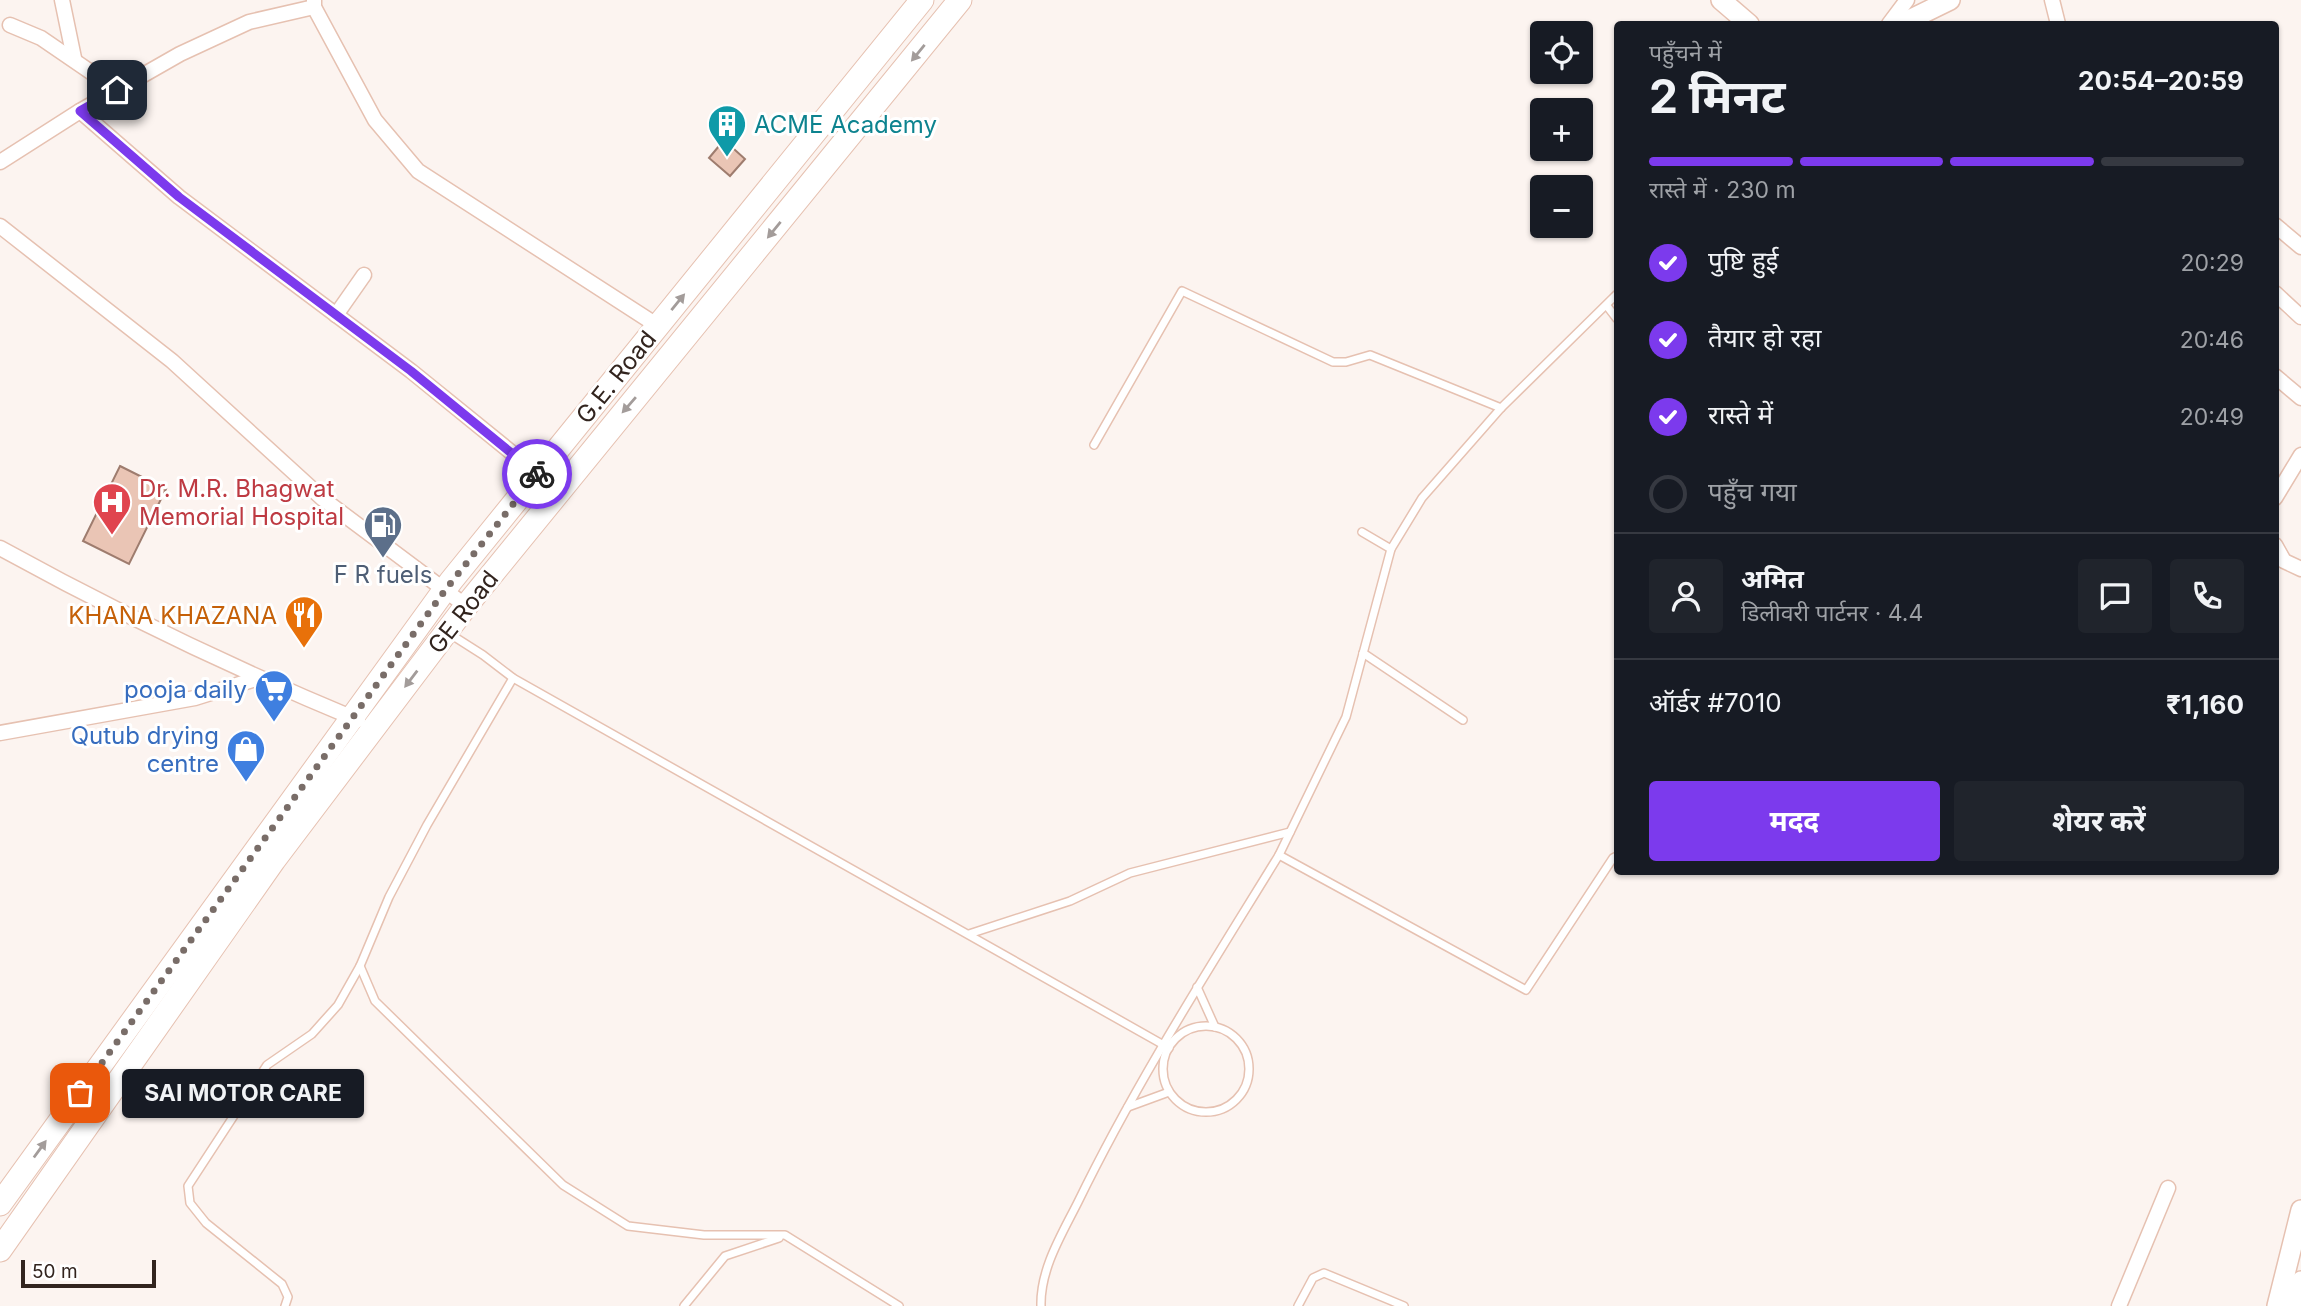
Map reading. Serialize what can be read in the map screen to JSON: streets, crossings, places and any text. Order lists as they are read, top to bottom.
{
  "streets": {
    "main road": ["G.E. Road", "GE Road"]
  },
  "one_way": ["G.E. Road", "GE Road"],
  "places": {
    "building": ["ACME Academy"],
    "hospital": ["Dr. M.R. Bhagwat Memorial Hospital"],
    "fuel station": ["F R fuels"],
    "restaurant": ["KHANA KHAZANA"],
    "supermarket": ["pooja daily"],
    "shop": ["Qutub drying centre"],
    "other": ["SAI MOTOR CARE"]
  },
  "scale_bar": "50 m",
  "page": {
    "map_buttons": ["+", "−"],
    "heading": ["2 मिनट", "पहुँचने में", "20:54–20:59"],
    "panel": [
      "अमित",
      "डिलीवरी पार्टनर · 4.4",
      "ऑर्डर #7010",
      "₹1,160"
    ],
    "bar": "रास्ते में · 230 m",
    "list": [
      ["पुष्टि हुई", "20:29"],
      ["तैयार हो रहा", "20:46"],
      ["रास्ते में", "20:49"],
      "पहुँच गया"
    ],
    "buttons": ["मदद", "शेयर करें"],
    "bubble": "SAI MOTOR CARE",
    "scale": "50 m"
  }
}
